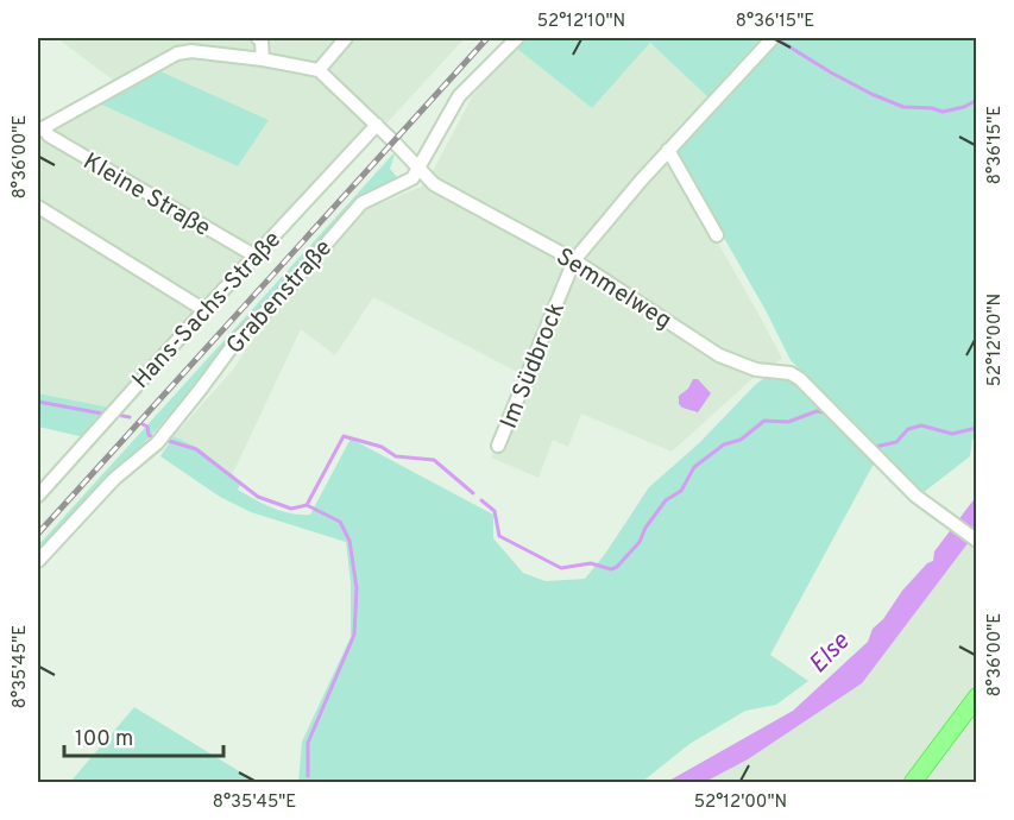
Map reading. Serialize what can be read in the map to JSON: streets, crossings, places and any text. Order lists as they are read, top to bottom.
{
  "streets": {
    "street": [
      "Kleine Straße",
      "Semmelweg",
      "Grabenstraße",
      "Hans-Sachs-Straße",
      "Im Südbrock"
    ]
  },
  "crossings": [
    ["Kleine Straße", "Hans-Sachs-Straße"],
    ["Semmelweg", "Grabenstraße"],
    ["Semmelweg", "Hans-Sachs-Straße"],
    ["Semmelweg", "Im Südbrock"]
  ],
  "water": ["Else"],
  "scale_bar": "100 m",
  "coordinates": [
    "52°12'10\"N",
    "8°36'15\"E",
    "8°36'00\"E",
    "52°12'00\"N",
    "8°35'45\"E"
  ]
}
